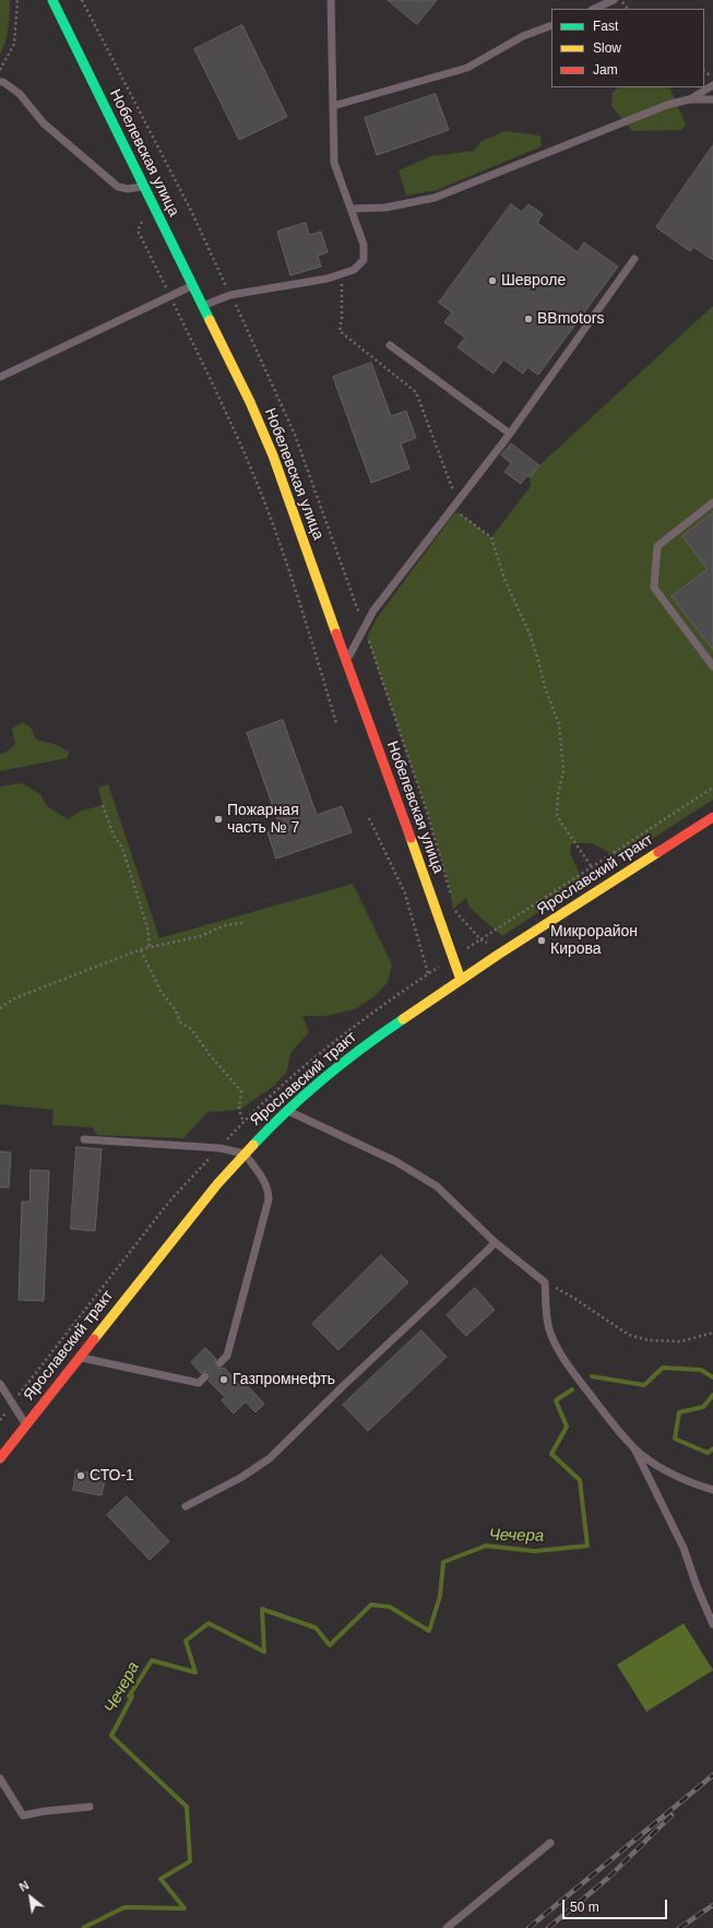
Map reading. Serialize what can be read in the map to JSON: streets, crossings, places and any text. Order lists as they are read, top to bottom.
{
  "streets": {
    "street": ["Нобелевская улица", "Ярославский тракт"]
  },
  "crossings": [
    ["Нобелевская улица", "Ярославский тракт"]
  ],
  "water": ["Чечера"],
  "places": [
    "Шевроле",
    "BBmotors",
    "Пожарная часть № 7",
    "Микрорайон Кирова",
    "Газпромнефть",
    "СТО-1"
  ],
  "legend": ["Fast", "Slow", "Jam"],
  "scale_bar": "50 m",
  "north": "top left"
}
